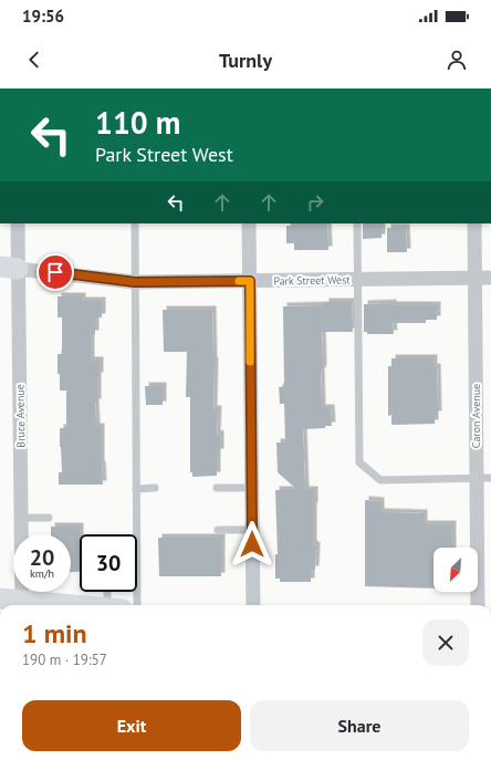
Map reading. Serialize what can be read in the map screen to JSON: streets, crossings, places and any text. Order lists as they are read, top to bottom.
{
  "streets": {
    "street": ["Park Street West", "Bruce Avenue", "Caron Avenue"]
  },
  "crossings": [
    ["Park Street West", "Bruce Avenue"],
    ["Park Street West", "Caron Avenue"]
  ],
  "north": "bottom left",
  "page": {
    "status": "19:56",
    "header": "Turnly",
    "turn": ["110 m", "Park Street West"],
    "speed": "20 km/h",
    "limit": "30",
    "heading": ["1 min", "190 m · 19:57"],
    "buttons": ["Exit", "Share"]
  }
}
